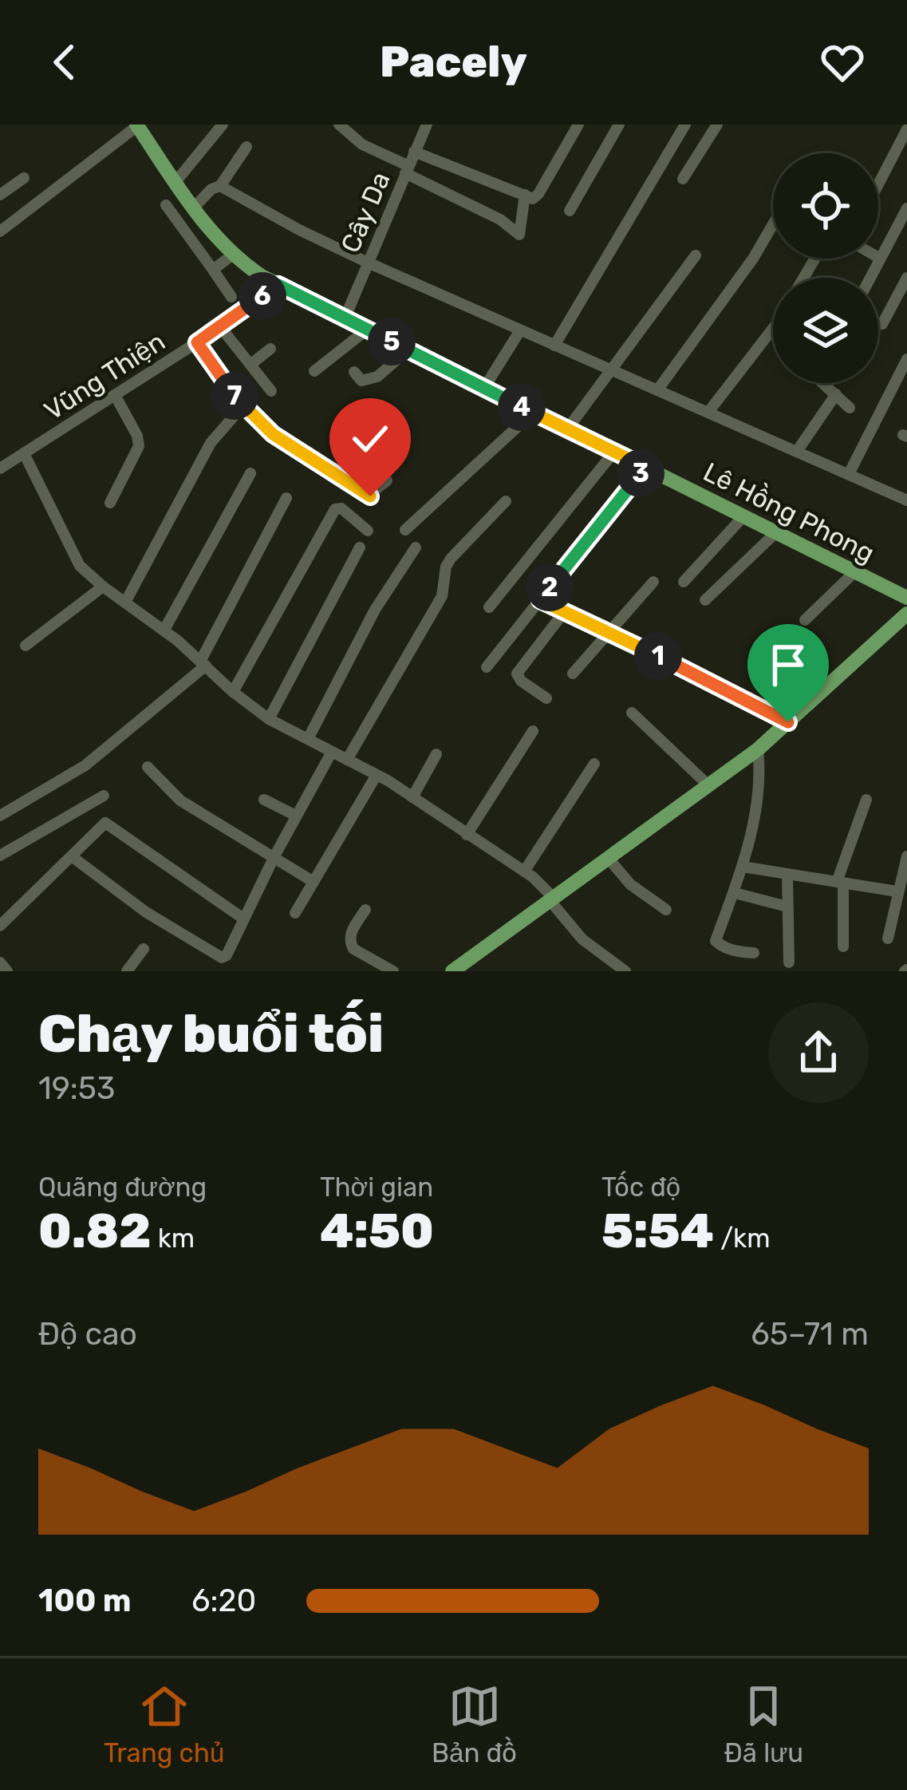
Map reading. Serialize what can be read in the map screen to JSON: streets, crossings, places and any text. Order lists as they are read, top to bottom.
{
  "streets": {
    "main road": ["Lê Hồng Phong"],
    "street": ["Cây Da", "Vũng Thiện"]
  },
  "crossings": [
    ["Cây Da", "Lê Hồng Phong"],
    ["Vũng Thiện", "Lê Hồng Phong"]
  ],
  "page": {
    "header": "Pacely",
    "pins": [
      "6",
      "5",
      "7",
      "4",
      "3",
      "2",
      "1"
    ],
    "heading": ["Chạy buổi tối", "19:53"],
    "stats": [
      ["Quãng đường", "0.82 km"],
      ["Thời gian", "4:50"],
      ["Tốc độ", "5:54 /km"]
    ],
    "chart": ["Độ cao", "65–71 m"],
    "list": [
      {
        "name": "100 m",
        "note": "6:20"
      }
    ],
    "tabs": ["Trang chủ", "Bản đồ", "Đã lưu"]
  }
}
